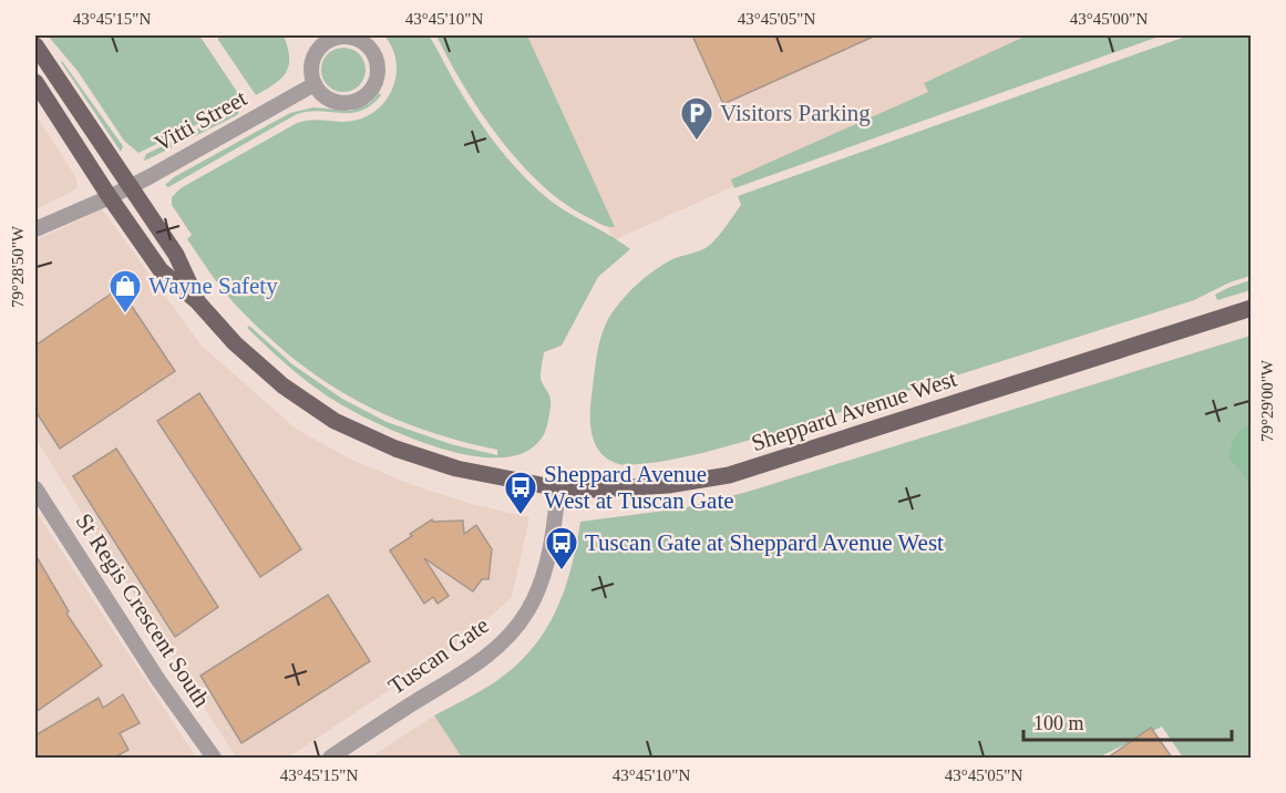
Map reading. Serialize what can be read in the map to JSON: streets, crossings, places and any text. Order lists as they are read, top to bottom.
{
  "streets": {
    "main road": ["Sheppard Avenue West"],
    "street": ["Vitti Street", "St Regis Crescent South", "Tuscan Gate"]
  },
  "crossings": [
    ["Vitti Street", "Sheppard Avenue West"],
    ["Sheppard Avenue West", "Tuscan Gate"]
  ],
  "places": {
    "parking": ["Visitors Parking"],
    "shop": ["Wayne Safety"],
    "bus stop": ["Sheppard Avenue West at Tuscan Gate", "Tuscan Gate at Sheppard Avenue West"]
  },
  "scale_bar": "100 m",
  "coordinates": [
    "43°45'15\"N",
    "43°45'10\"N",
    "43°45'05\"N",
    "43°45'00\"N",
    "79°28'50\"W",
    "79°29'00\"W"
  ]
}
